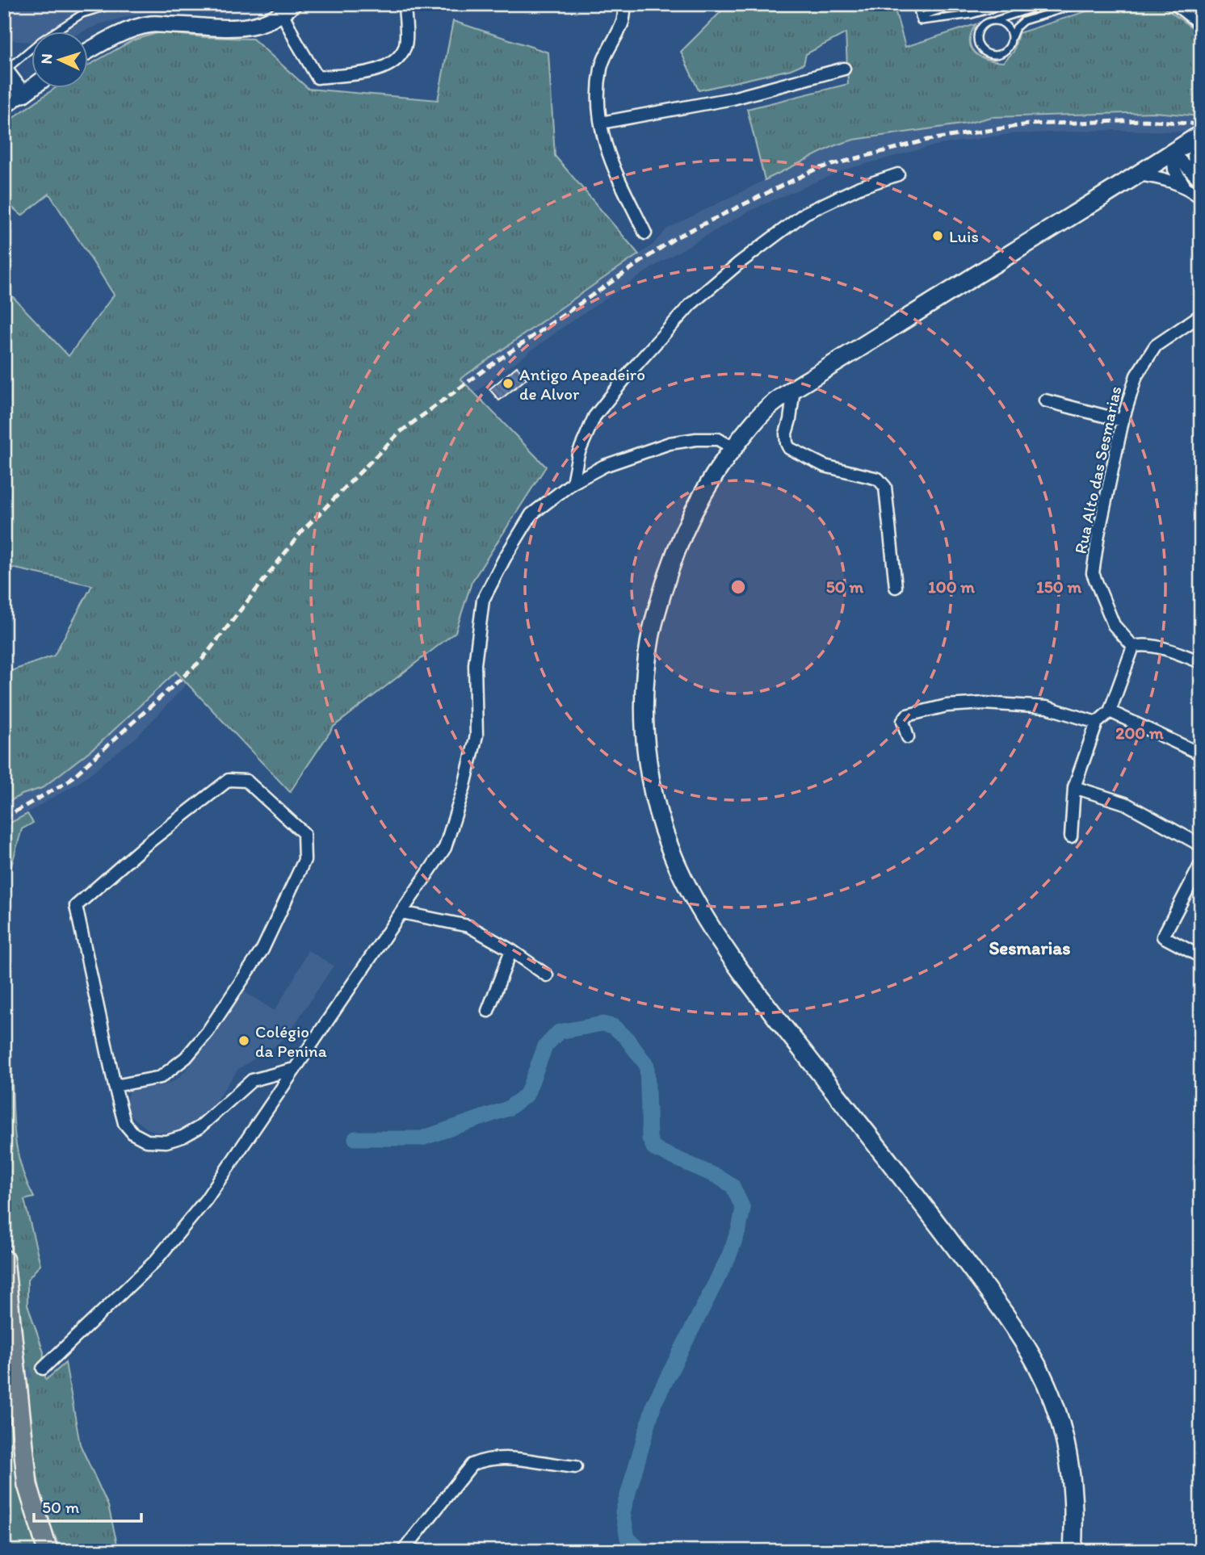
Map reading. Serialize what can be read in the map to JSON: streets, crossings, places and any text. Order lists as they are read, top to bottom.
{
  "streets": {
    "street": ["Rua Alto das Sesmarias"]
  },
  "districts": ["Sesmarias"],
  "places": ["Luis", "Antigo Apeadeiro de Alvor", "Colégio da Penina"],
  "scale_bar": "50 m",
  "north": "left",
  "rings": [
    "50 m",
    "100 m",
    "150 m",
    "200 m"
  ]
}
